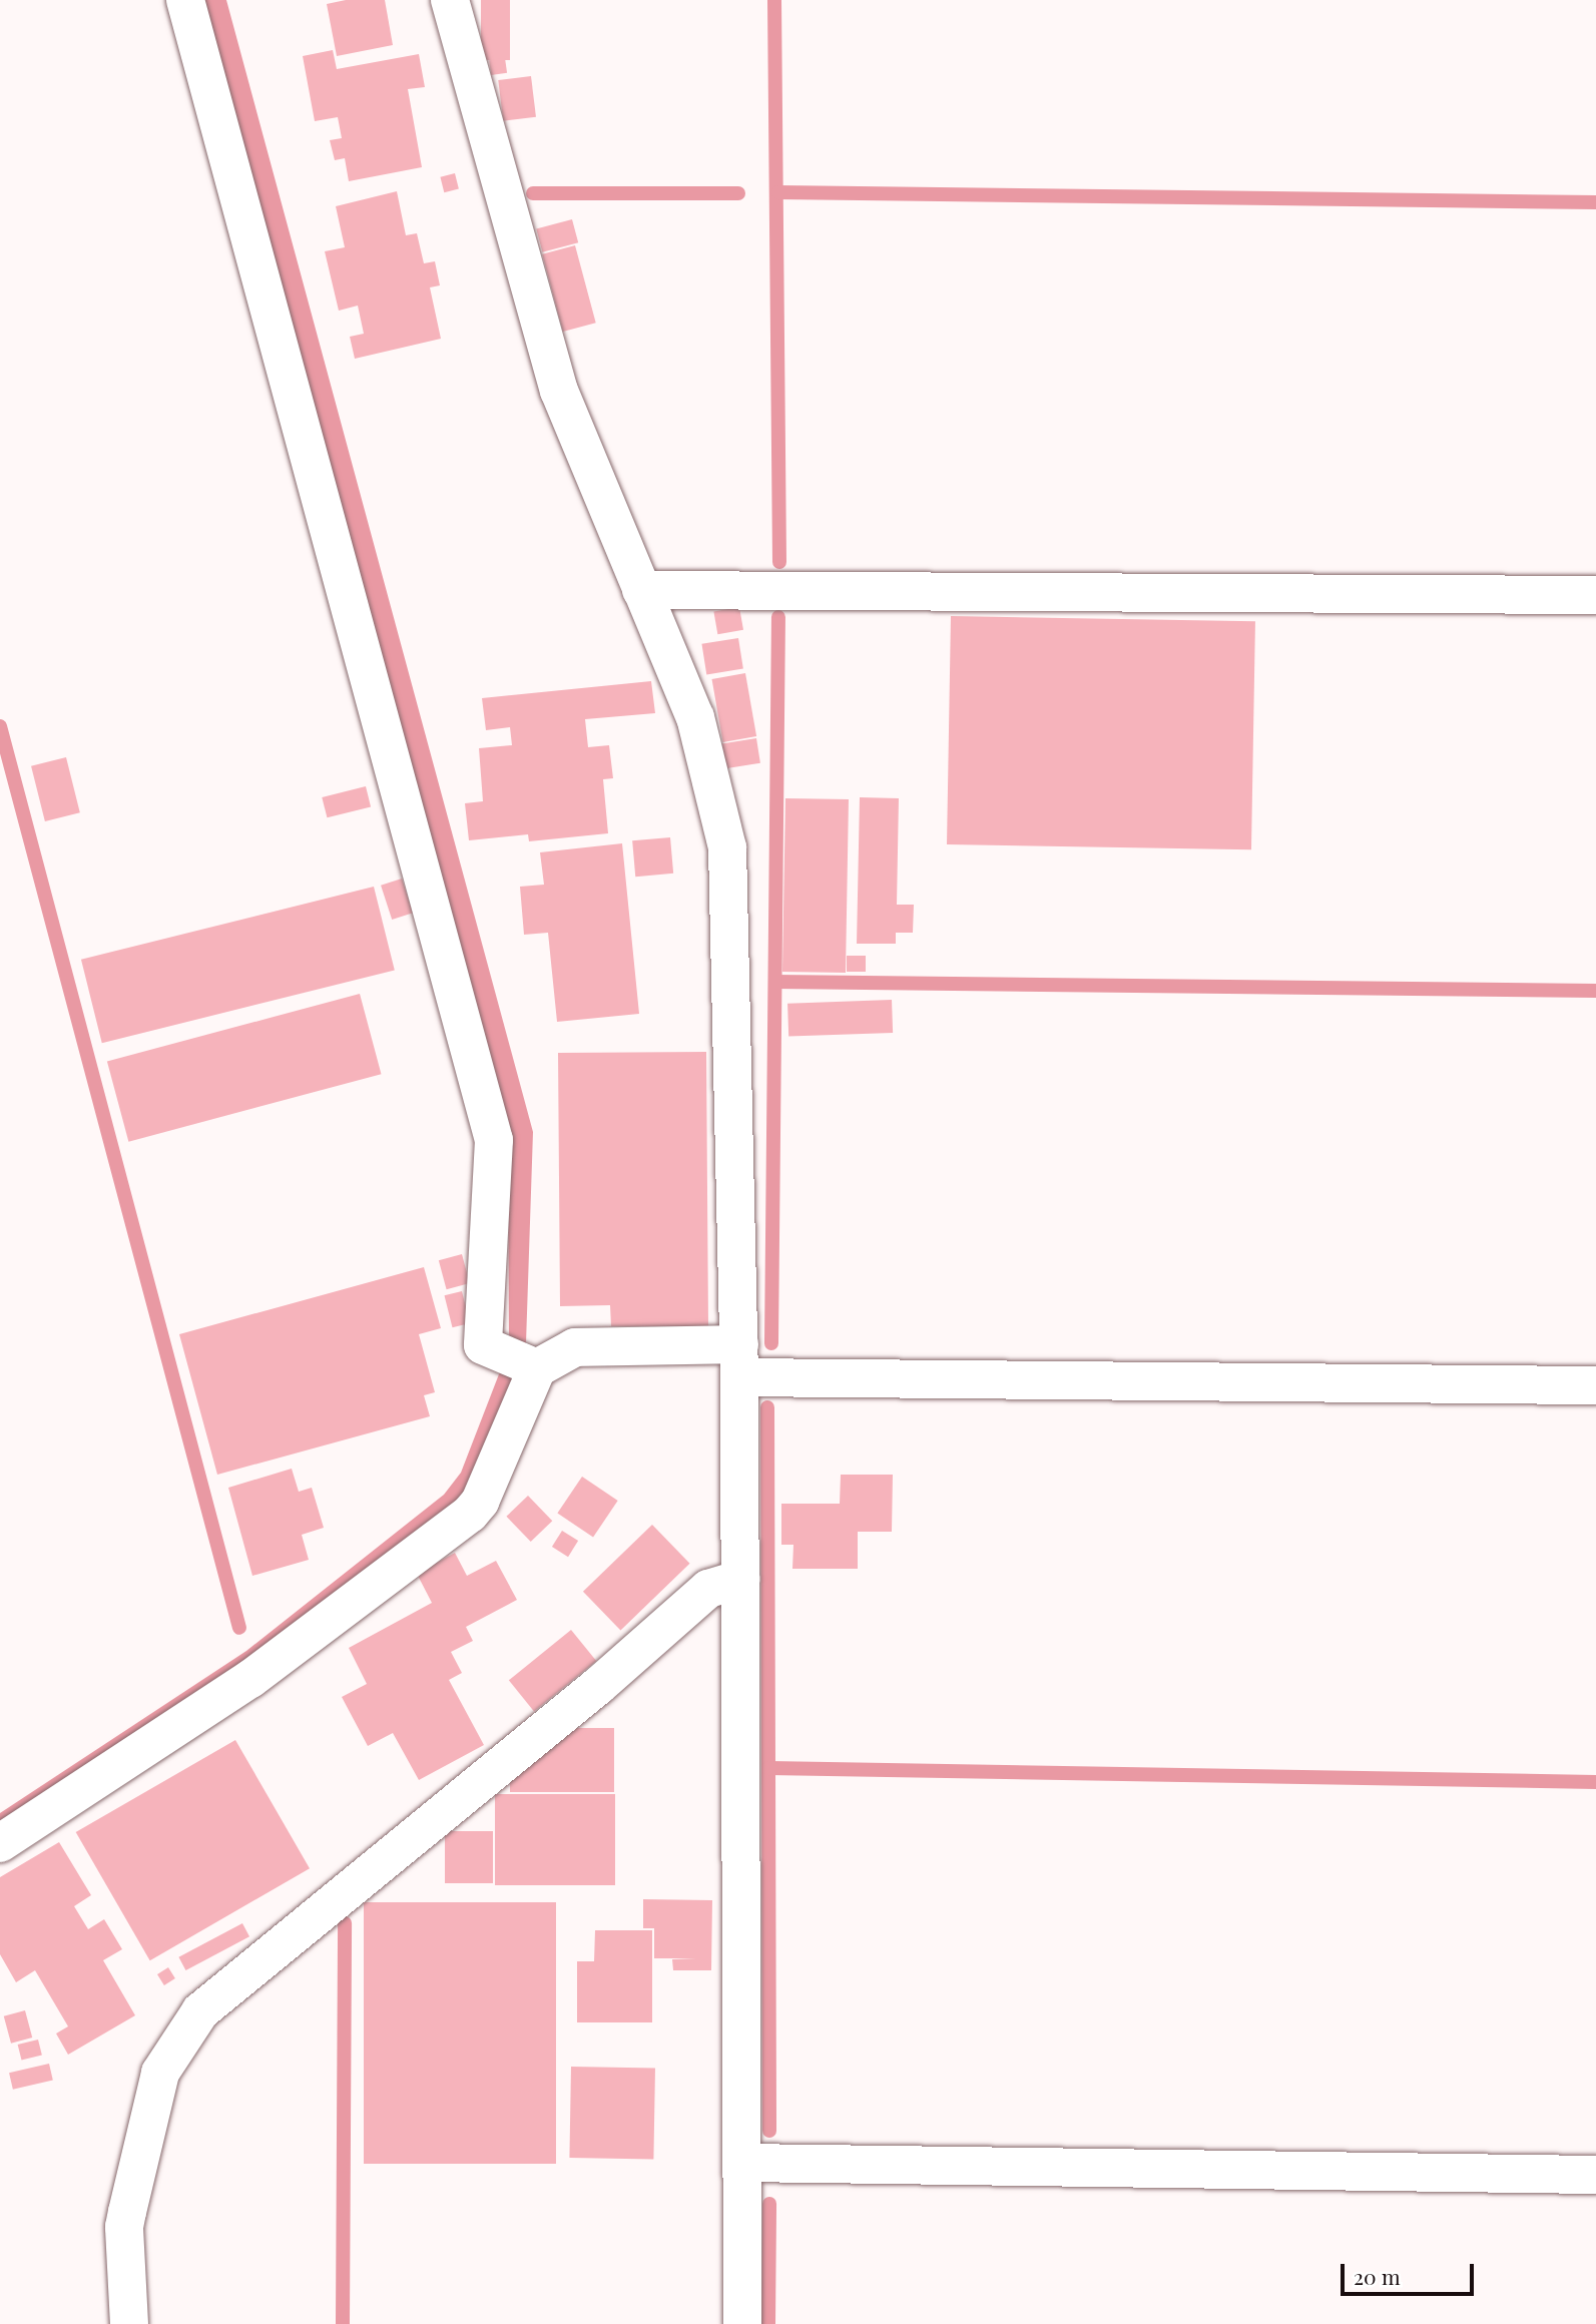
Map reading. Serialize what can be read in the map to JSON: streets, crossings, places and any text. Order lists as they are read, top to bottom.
{
  "scale_bar": "20 m"
}
